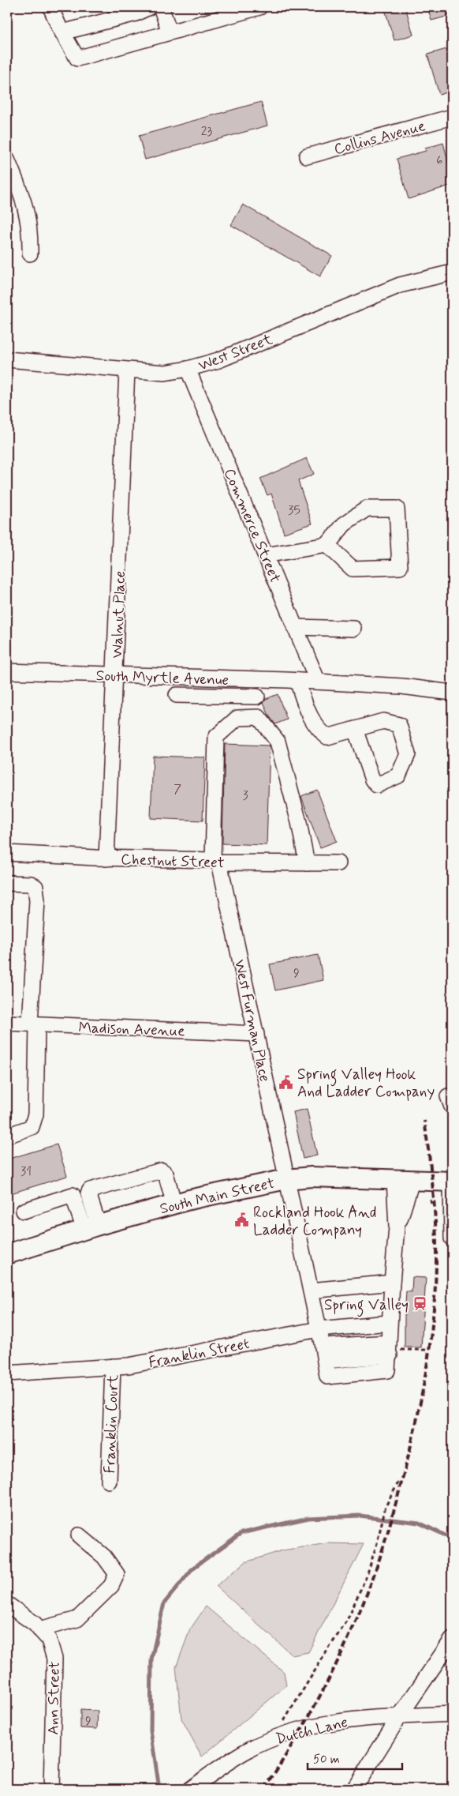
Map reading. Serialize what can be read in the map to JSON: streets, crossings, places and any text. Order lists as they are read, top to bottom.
{
  "streets": {
    "main road": ["South Main Street"],
    "street": [
      "Collins Avenue",
      "West Street",
      "Commerce Street",
      "Walnut Place",
      "South Myrtle Avenue",
      "Chestnut Street",
      "West Furman Place",
      "Madison Avenue",
      "Franklin Street",
      "Franklin Court",
      "Ann Street",
      "Dutch Lane"
    ]
  },
  "crossings": [
    ["West Street", "Commerce Street"],
    ["West Street", "Walnut Place"],
    ["Commerce Street", "South Myrtle Avenue"],
    ["Walnut Place", "South Myrtle Avenue"],
    ["Walnut Place", "Chestnut Street"],
    ["Chestnut Street", "West Furman Place"],
    ["West Furman Place", "Madison Avenue"],
    ["West Furman Place", "South Main Street"],
    ["West Furman Place", "Franklin Street"],
    ["Franklin Street", "Franklin Court"]
  ],
  "places": {
    "public building": ["Spring Valley Hook And Ladder Company", "Rockland Hook And Ladder Company"],
    "station": ["Spring Valley"]
  },
  "house_numbers": [
    "23",
    "6",
    "35",
    "7",
    "3",
    "9",
    "31",
    "9"
  ],
  "scale_bar": "50 m"
}
